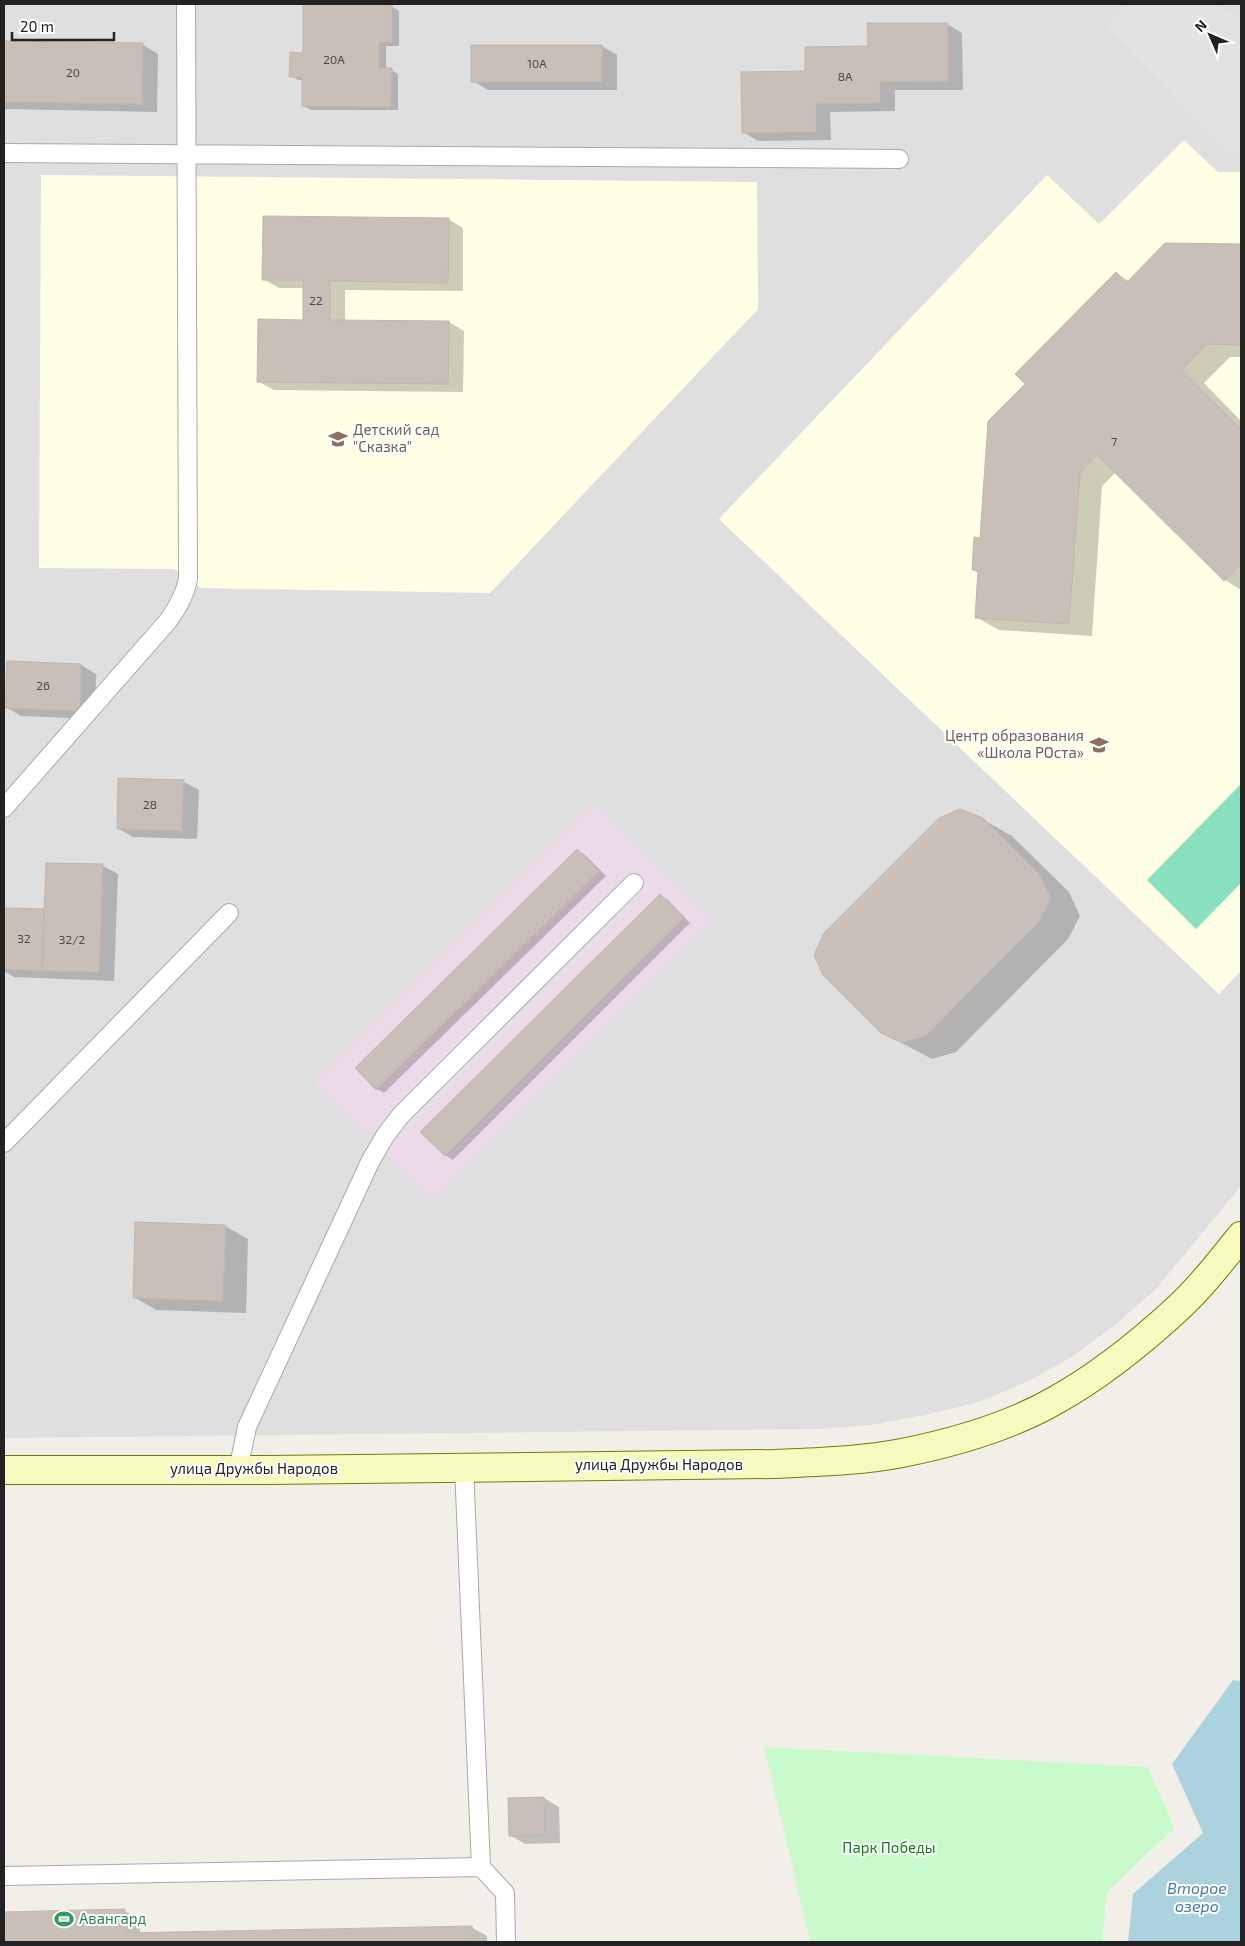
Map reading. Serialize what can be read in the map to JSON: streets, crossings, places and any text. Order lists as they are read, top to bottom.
{
  "streets": {
    "street": ["улица Дружбы Народов"]
  },
  "water": ["Второе озеро"],
  "parks": ["Парк Победы"],
  "places": {
    "school or university": ["Детский сад \"Сказка\"", "Центр образования «Школа РОста»"],
    "sports": ["Авангард"]
  },
  "house_numbers": [
    "20А",
    "10А",
    "20",
    "8А",
    "22",
    "7",
    "26",
    "28",
    "32",
    "32/2"
  ],
  "scale_bar": "20 m",
  "north": "top left"
}
